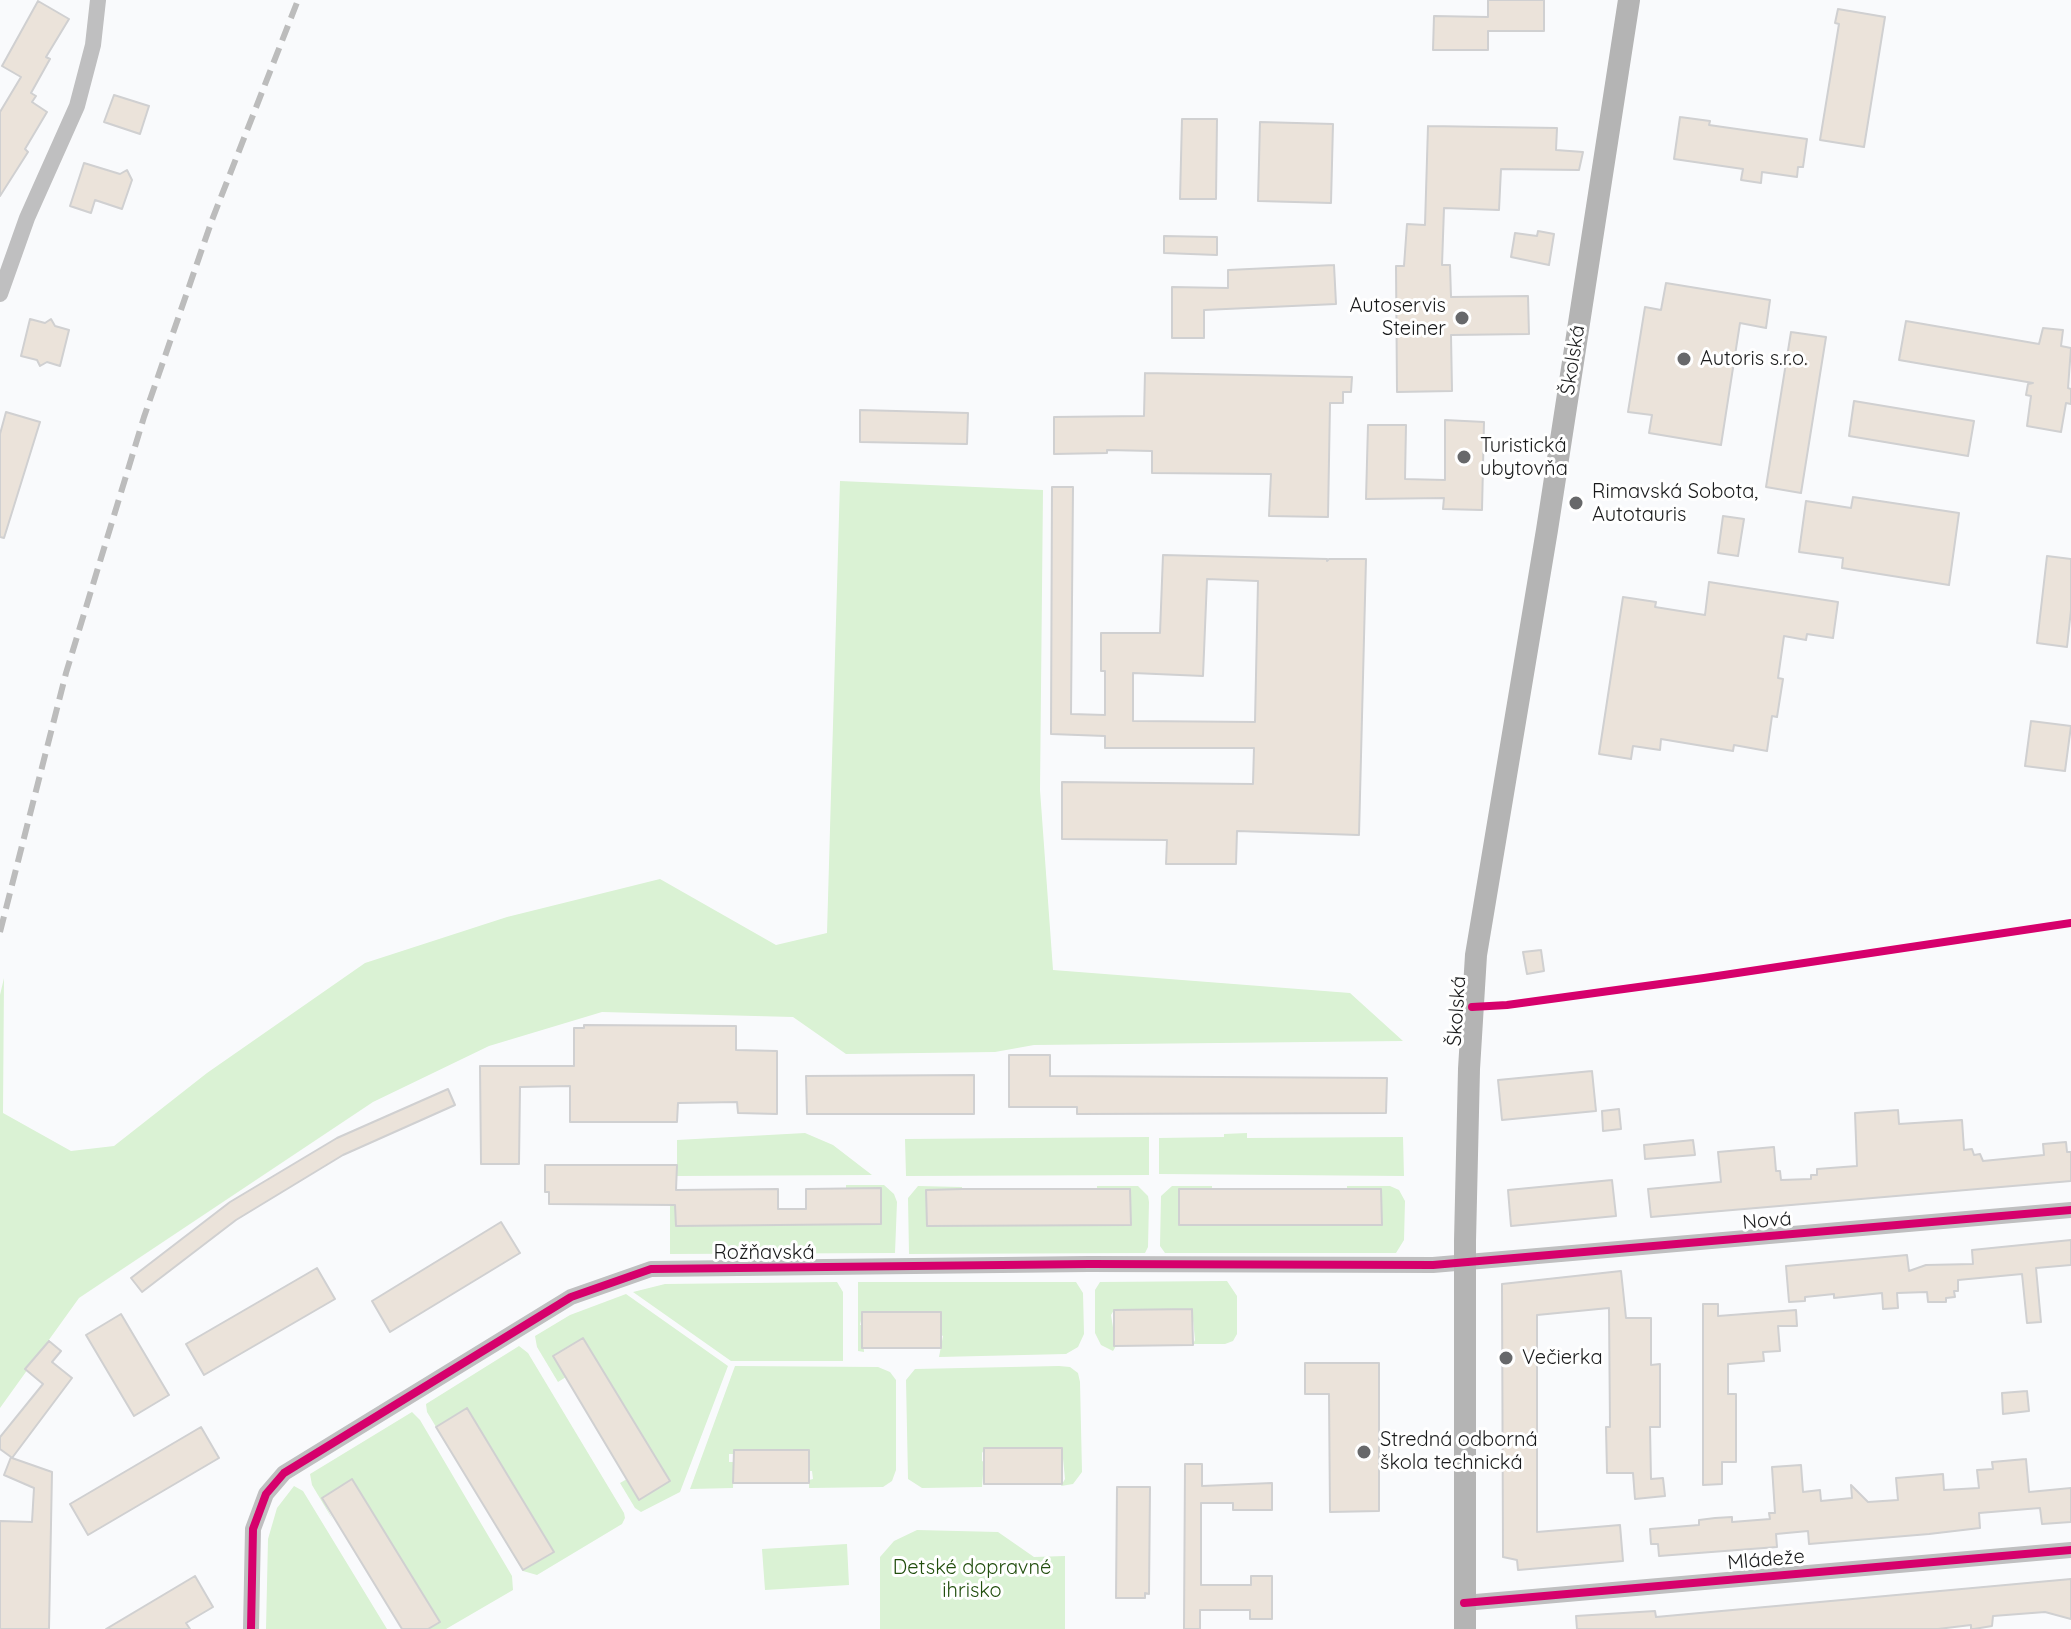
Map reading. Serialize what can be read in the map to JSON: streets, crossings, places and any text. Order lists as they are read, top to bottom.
{
  "streets": {
    "main road": ["Školská"],
    "street": ["Nová", "Rožňavská", "Mládeže"]
  },
  "crossings": [
    ["Školská", "Nová"],
    ["Školská", "Rožňavská"],
    ["Školská", "Mládeže"],
    ["Nová", "Rožňavská"]
  ],
  "parks": ["Detské dopravné ihrisko"],
  "places": [
    "Autoservis Steiner",
    "Autoris s.r.o.",
    "Turistická ubytovňa",
    "Rimavská Sobota, Autotauris",
    "Večierka",
    "Stredná odborná škola technická"
  ]
}
